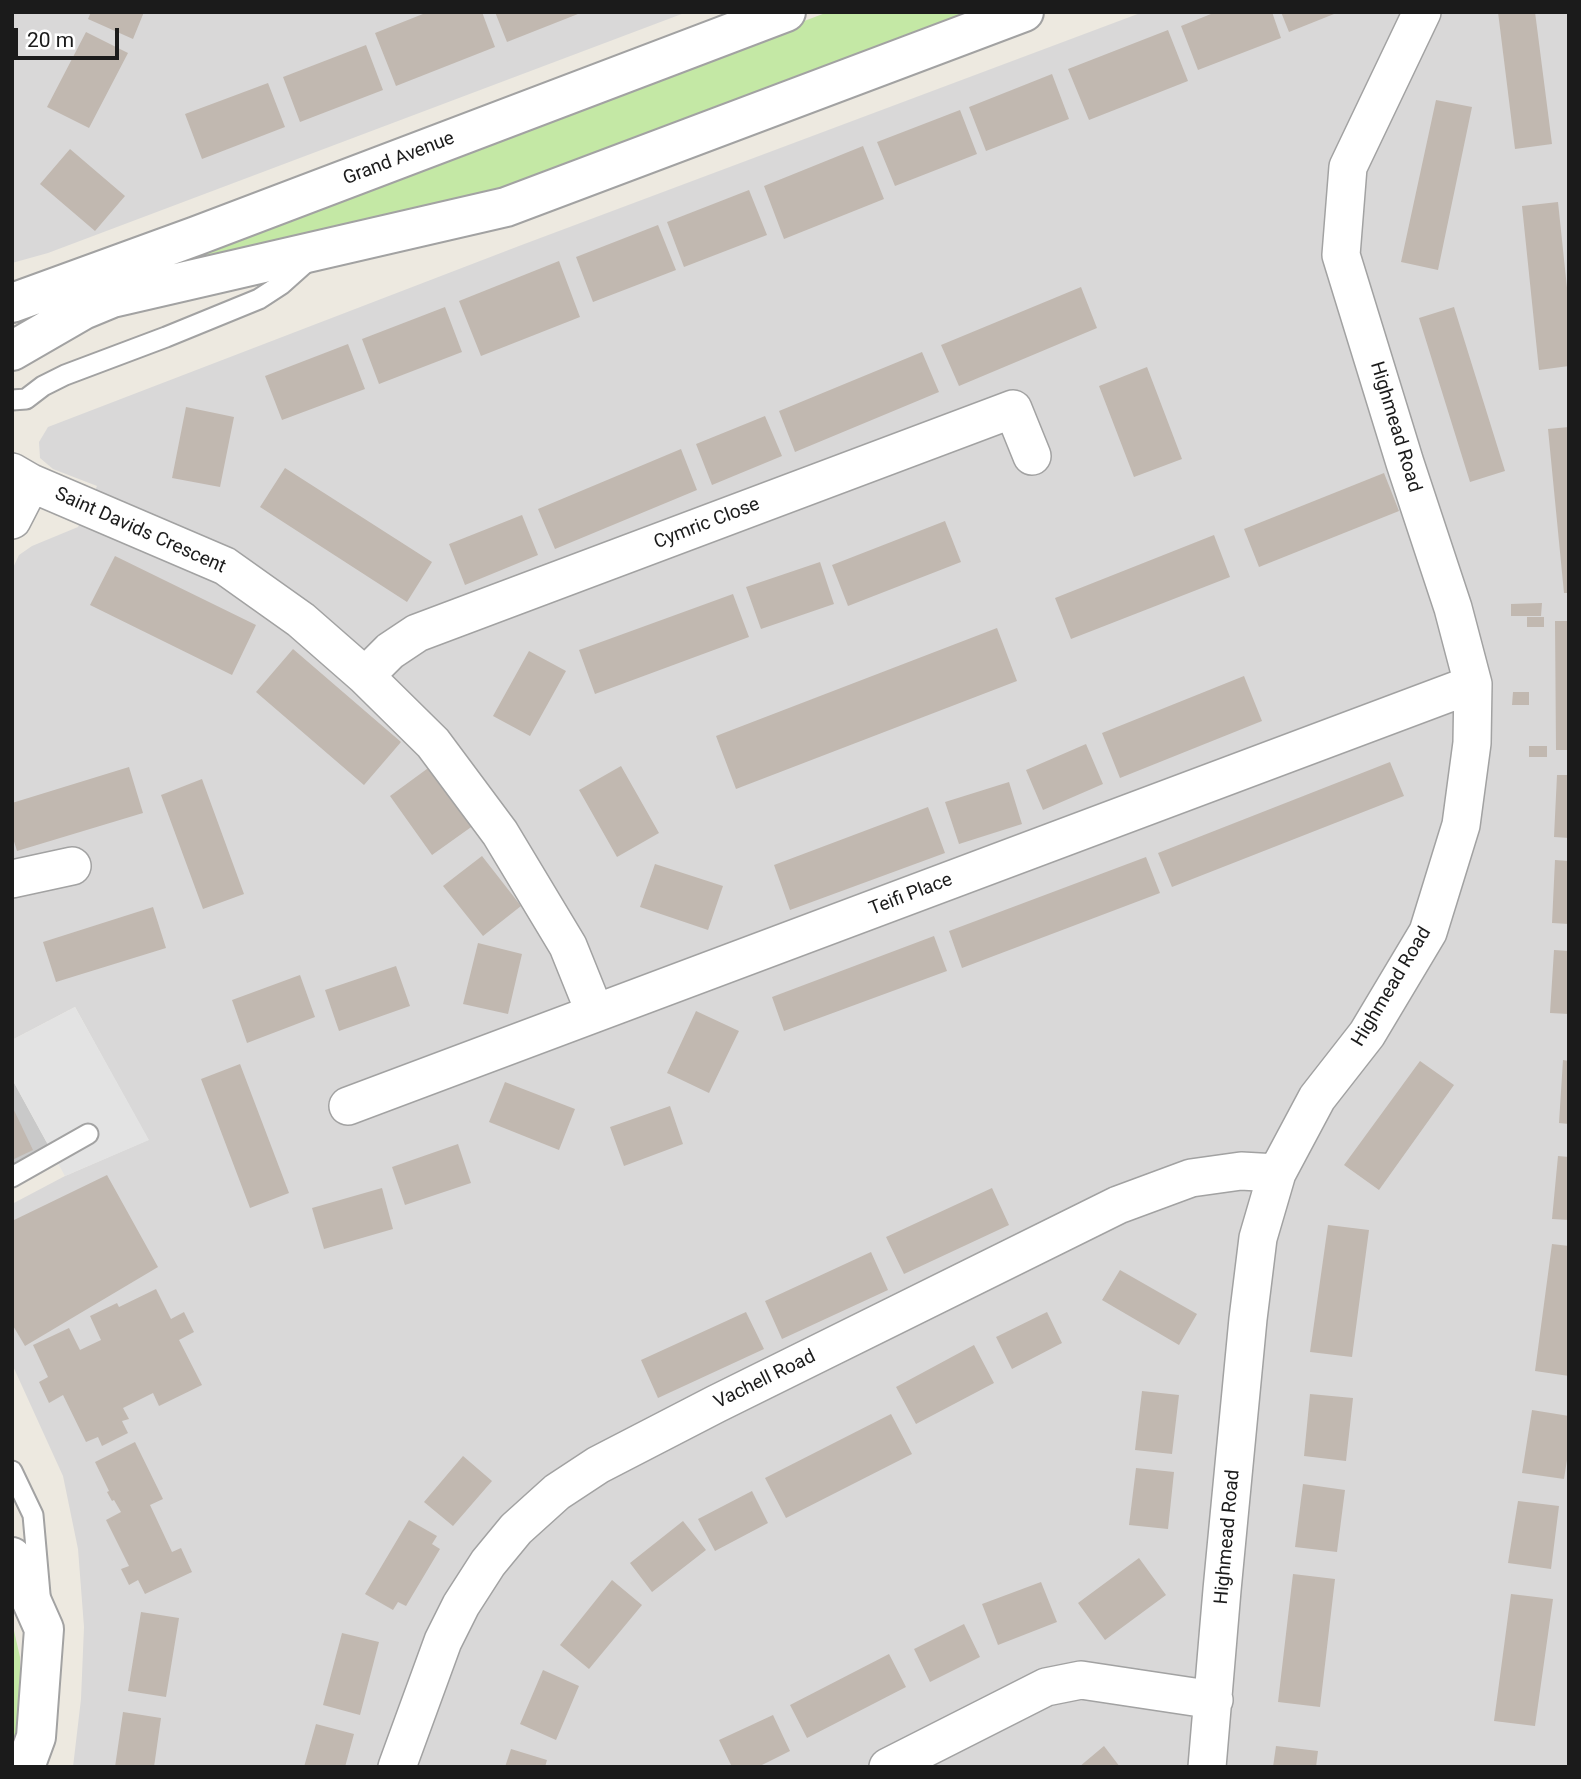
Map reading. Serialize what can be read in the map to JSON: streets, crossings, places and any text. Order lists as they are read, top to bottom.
{
  "streets": {
    "street": [
      "Grand Avenue",
      "Highmead Road",
      "Cymric Close",
      "Saint Davids Crescent",
      "Teifi Place",
      "Vachell Road"
    ]
  },
  "crossings": [
    ["Highmead Road", "Teifi Place"],
    ["Highmead Road", "Vachell Road"],
    ["Cymric Close", "Saint Davids Crescent"],
    ["Saint Davids Crescent", "Teifi Place"]
  ],
  "scale_bar": "20 m"
}
